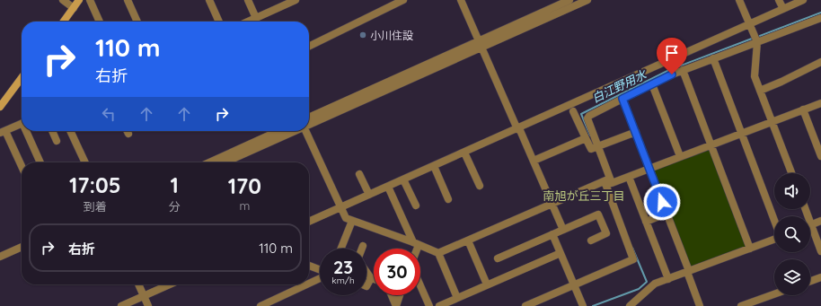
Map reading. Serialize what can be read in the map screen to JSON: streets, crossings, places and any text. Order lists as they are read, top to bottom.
{
  "districts": ["南旭が丘三丁目"],
  "water": ["白江野用水"],
  "places": ["小川住設"],
  "page": {
    "turn": ["110 m", "右折"],
    "eta": [
      "17:05",
      "到着",
      "1",
      "分",
      "170",
      "m"
    ],
    "list": [
      {
        "name": "右折",
        "value": "110 m"
      }
    ],
    "speed": "23 km/h",
    "limit": "30"
  }
}
